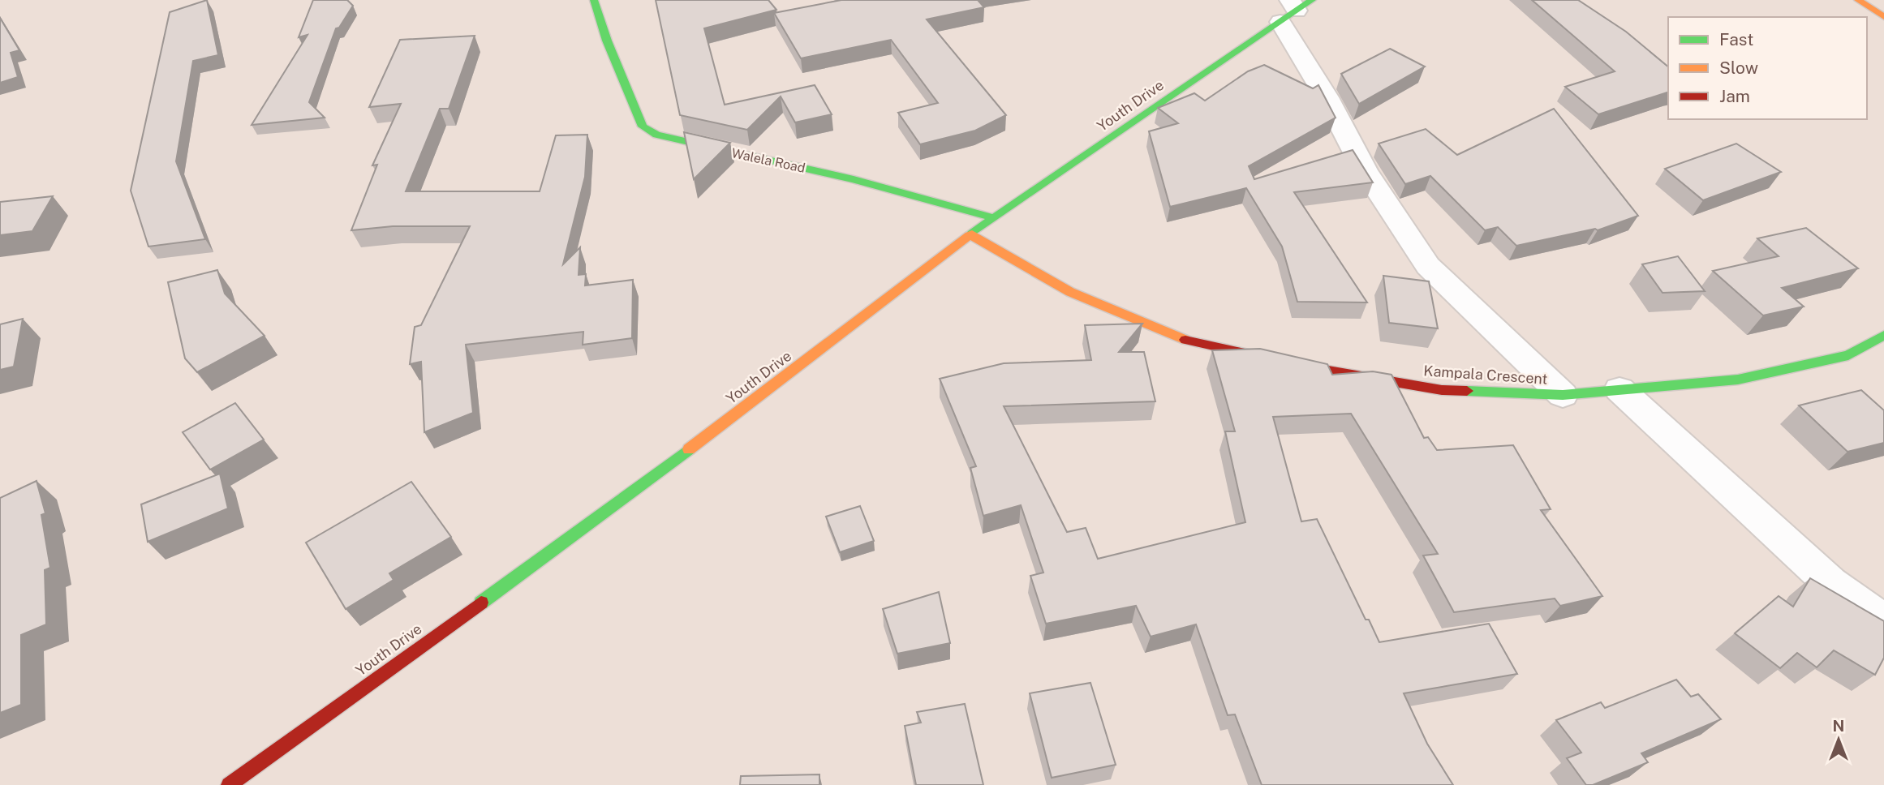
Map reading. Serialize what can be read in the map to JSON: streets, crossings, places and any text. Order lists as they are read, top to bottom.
{
  "streets": {
    "street": ["Youth Drive", "Walela Road", "Kampala Crescent"]
  },
  "crossings": [
    ["Youth Drive", "Walela Road"],
    ["Youth Drive", "Kampala Crescent"]
  ],
  "legend": ["Fast", "Slow", "Jam"],
  "north": "top"
}
